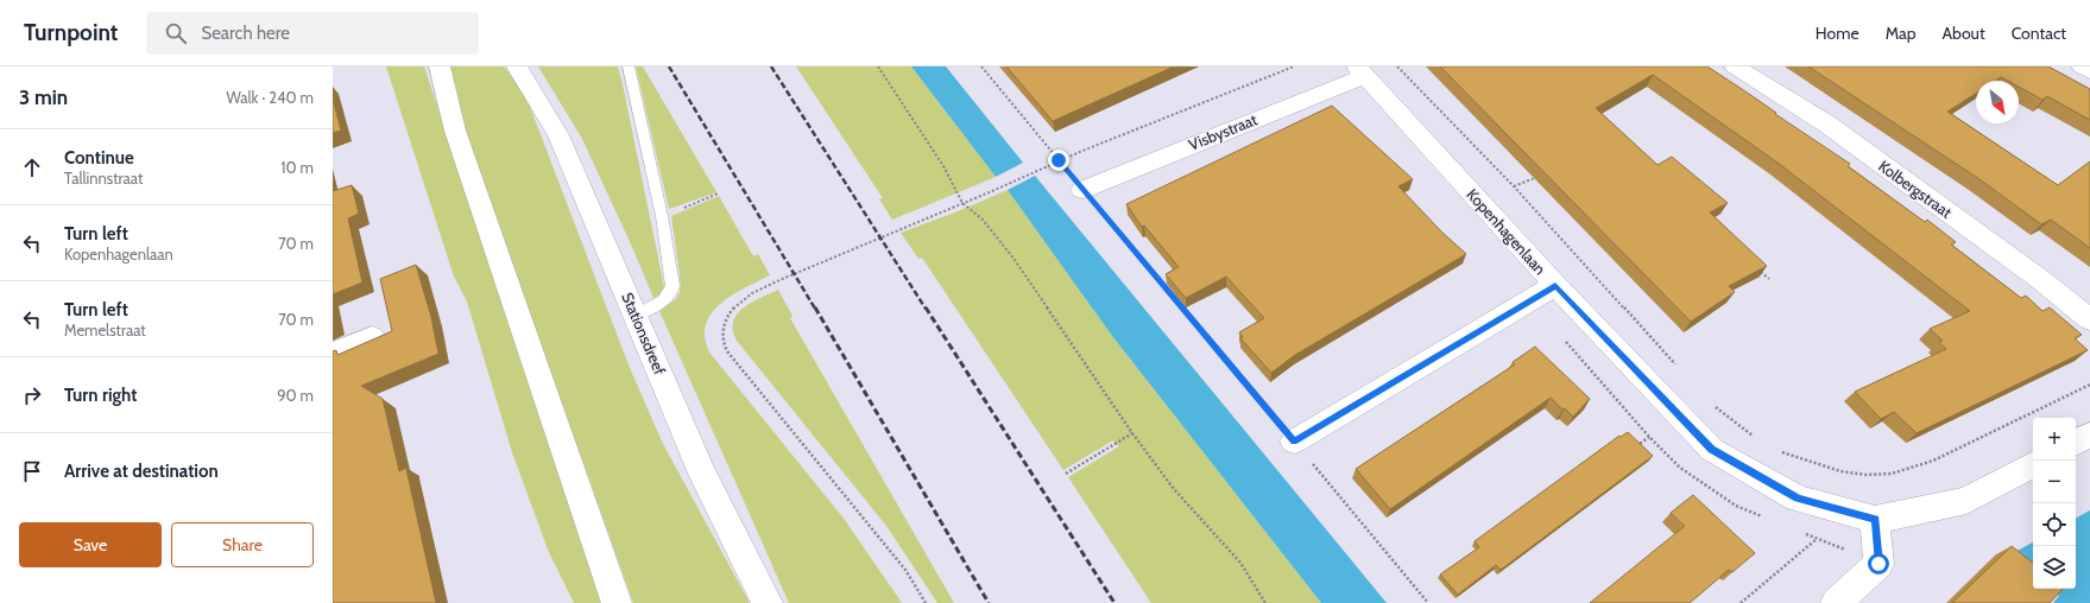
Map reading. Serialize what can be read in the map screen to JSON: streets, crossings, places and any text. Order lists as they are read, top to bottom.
{
  "streets": {
    "street": [
      "Visbystraat",
      "Kolbergstraat",
      "Kopenhagenlaan",
      "Stationsdreef"
    ]
  },
  "crossings": [
    ["Visbystraat", "Kopenhagenlaan"]
  ],
  "north": "bottom right",
  "page": {
    "header": "Turnpoint",
    "search": "Search here",
    "nav": [
      "Home",
      "Map",
      "About",
      "Contact"
    ],
    "heading": ["3 min", "Walk · 240 m"],
    "list": [
      ["Continue", "Tallinnstraat", "10 m"],
      ["Turn left", "Kopenhagenlaan", "70 m"],
      ["Turn left", "Memelstraat", "70 m"],
      ["Turn right", "90 m"],
      "Arrive at destination"
    ],
    "map_buttons": ["+", "−"],
    "buttons": ["Save", "Share"]
  }
}
